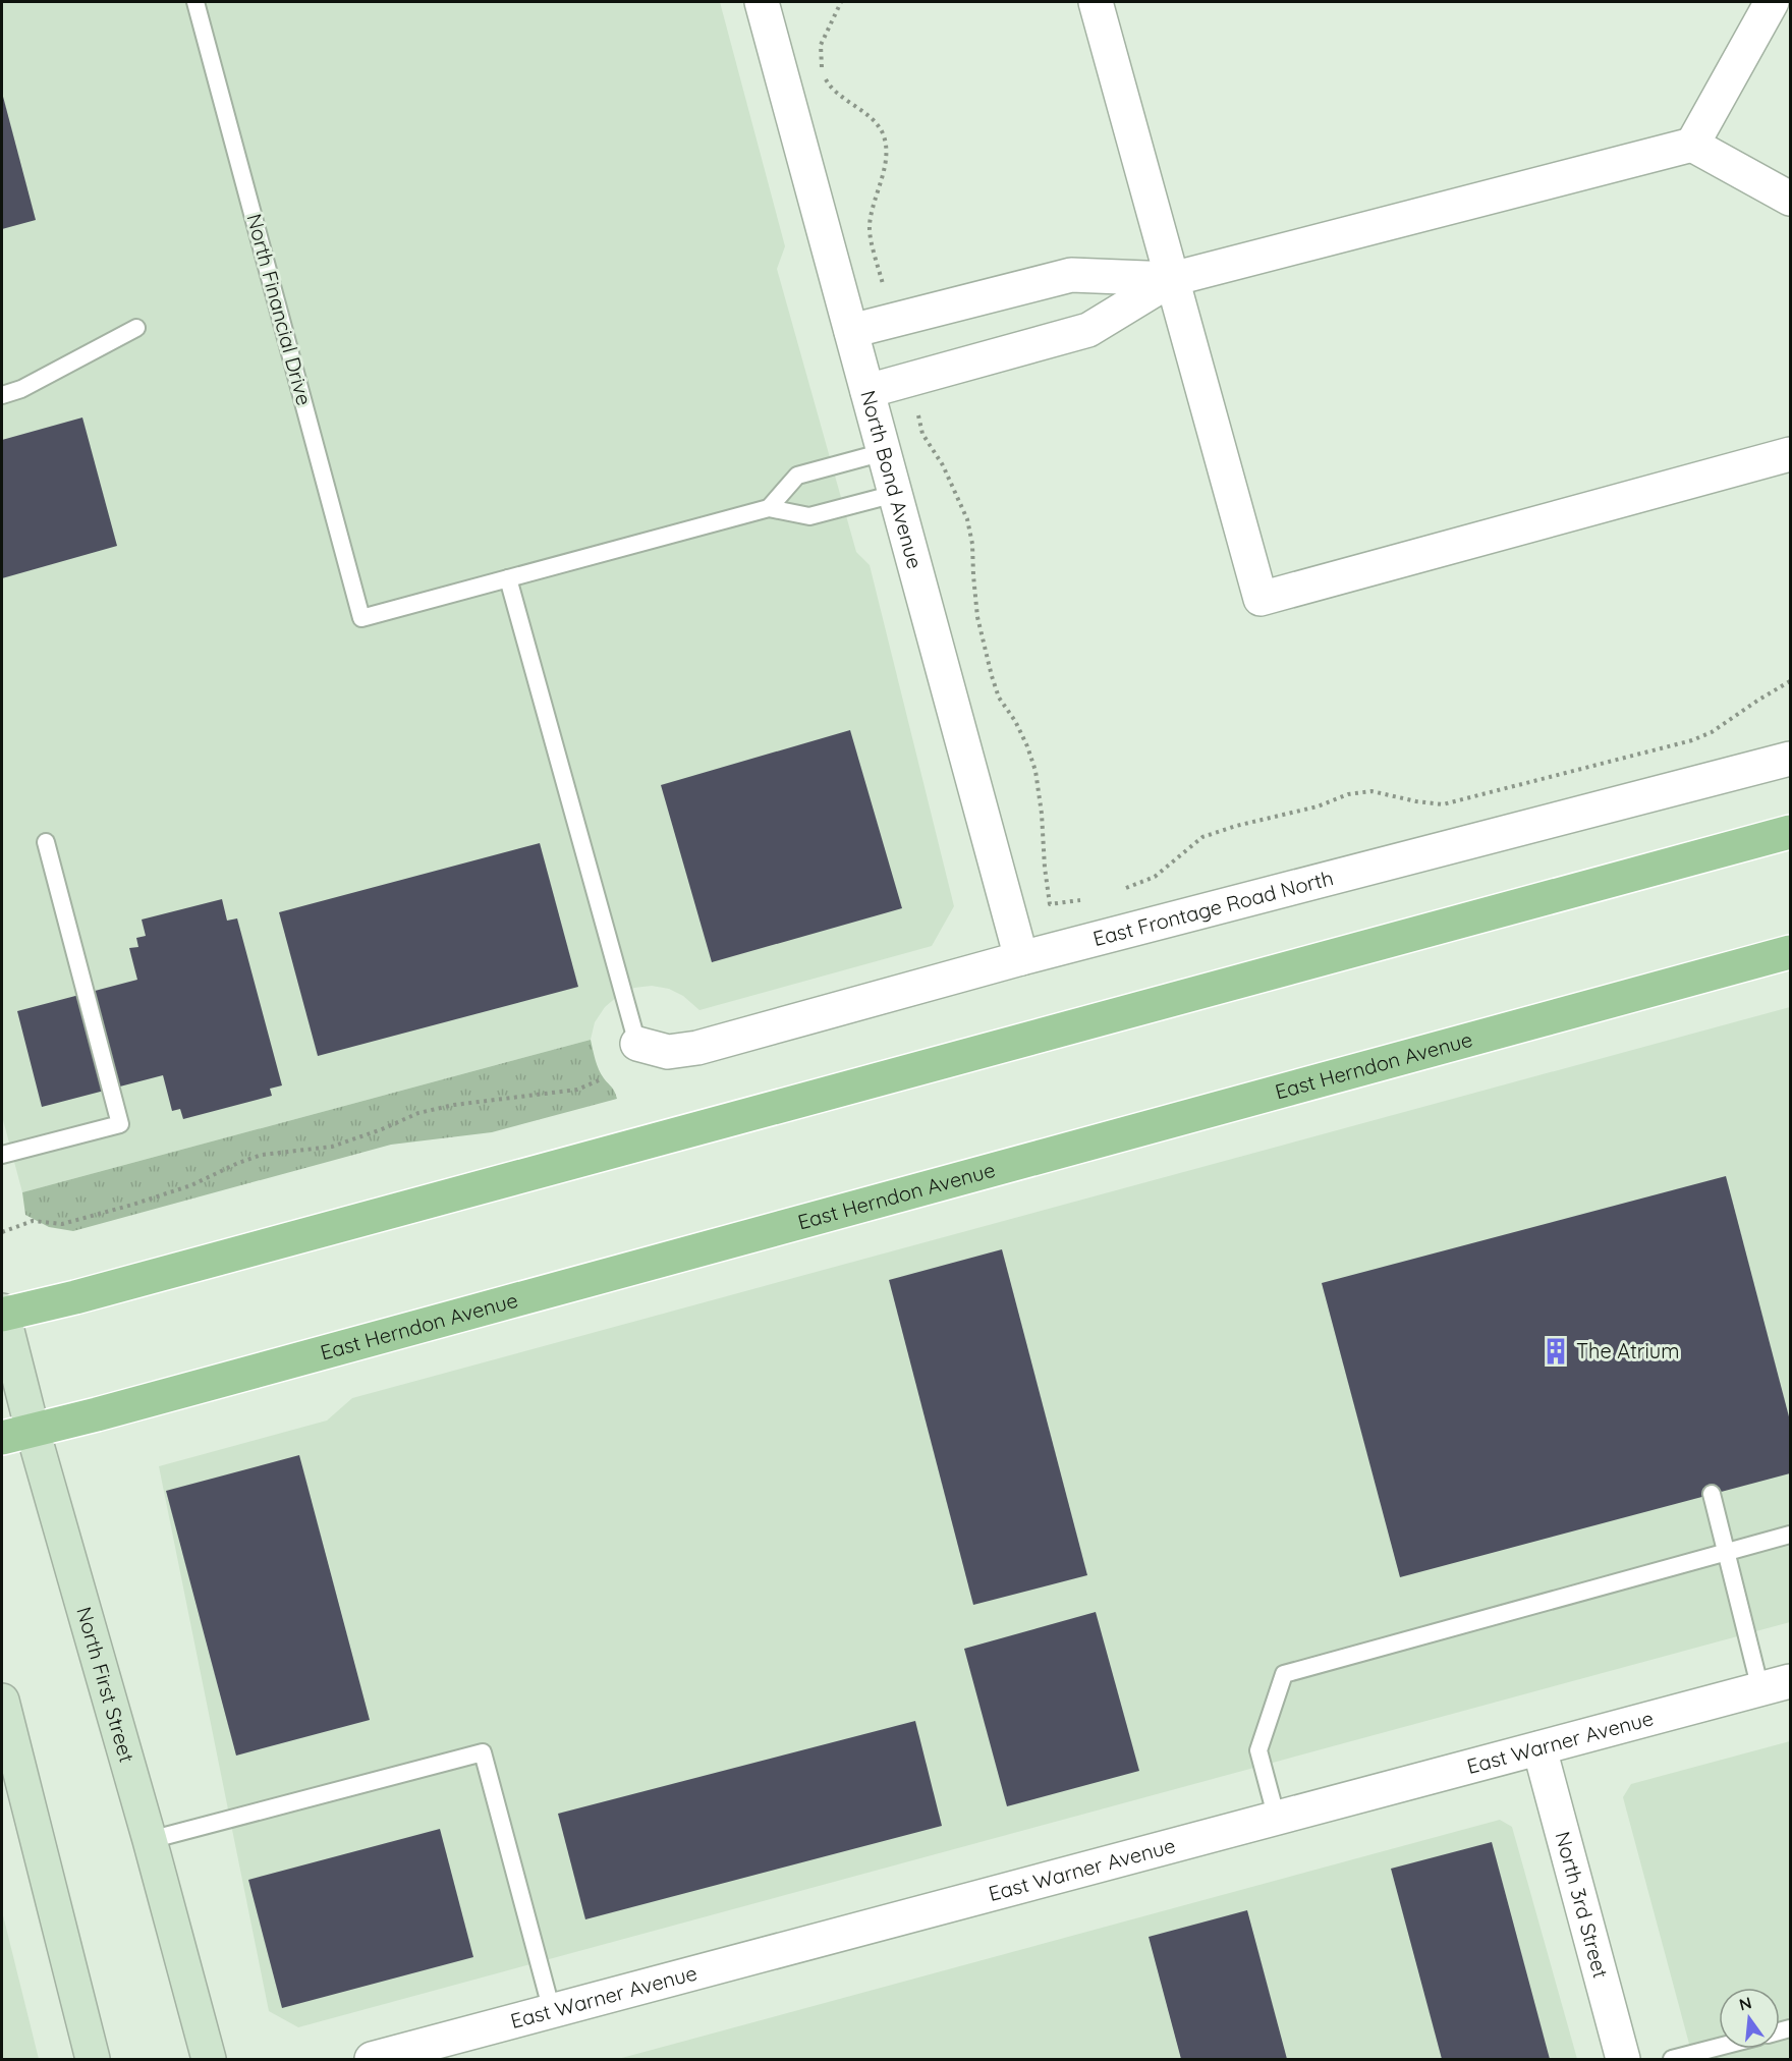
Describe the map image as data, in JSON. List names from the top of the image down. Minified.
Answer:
{"streets":{"main road":["East Herndon Avenue","North First Street"],"street":["North Bond Avenue","East Frontage Road North","East Warner Avenue","North 3rd Street"],"lane":["North Financial Drive"]},"crossings":[["North Bond Avenue","East Frontage Road North"],["East Herndon Avenue","North First Street"],["East Warner Avenue","North 3rd Street"]],"places":{"building":["The Atrium"]},"north":"top"}
